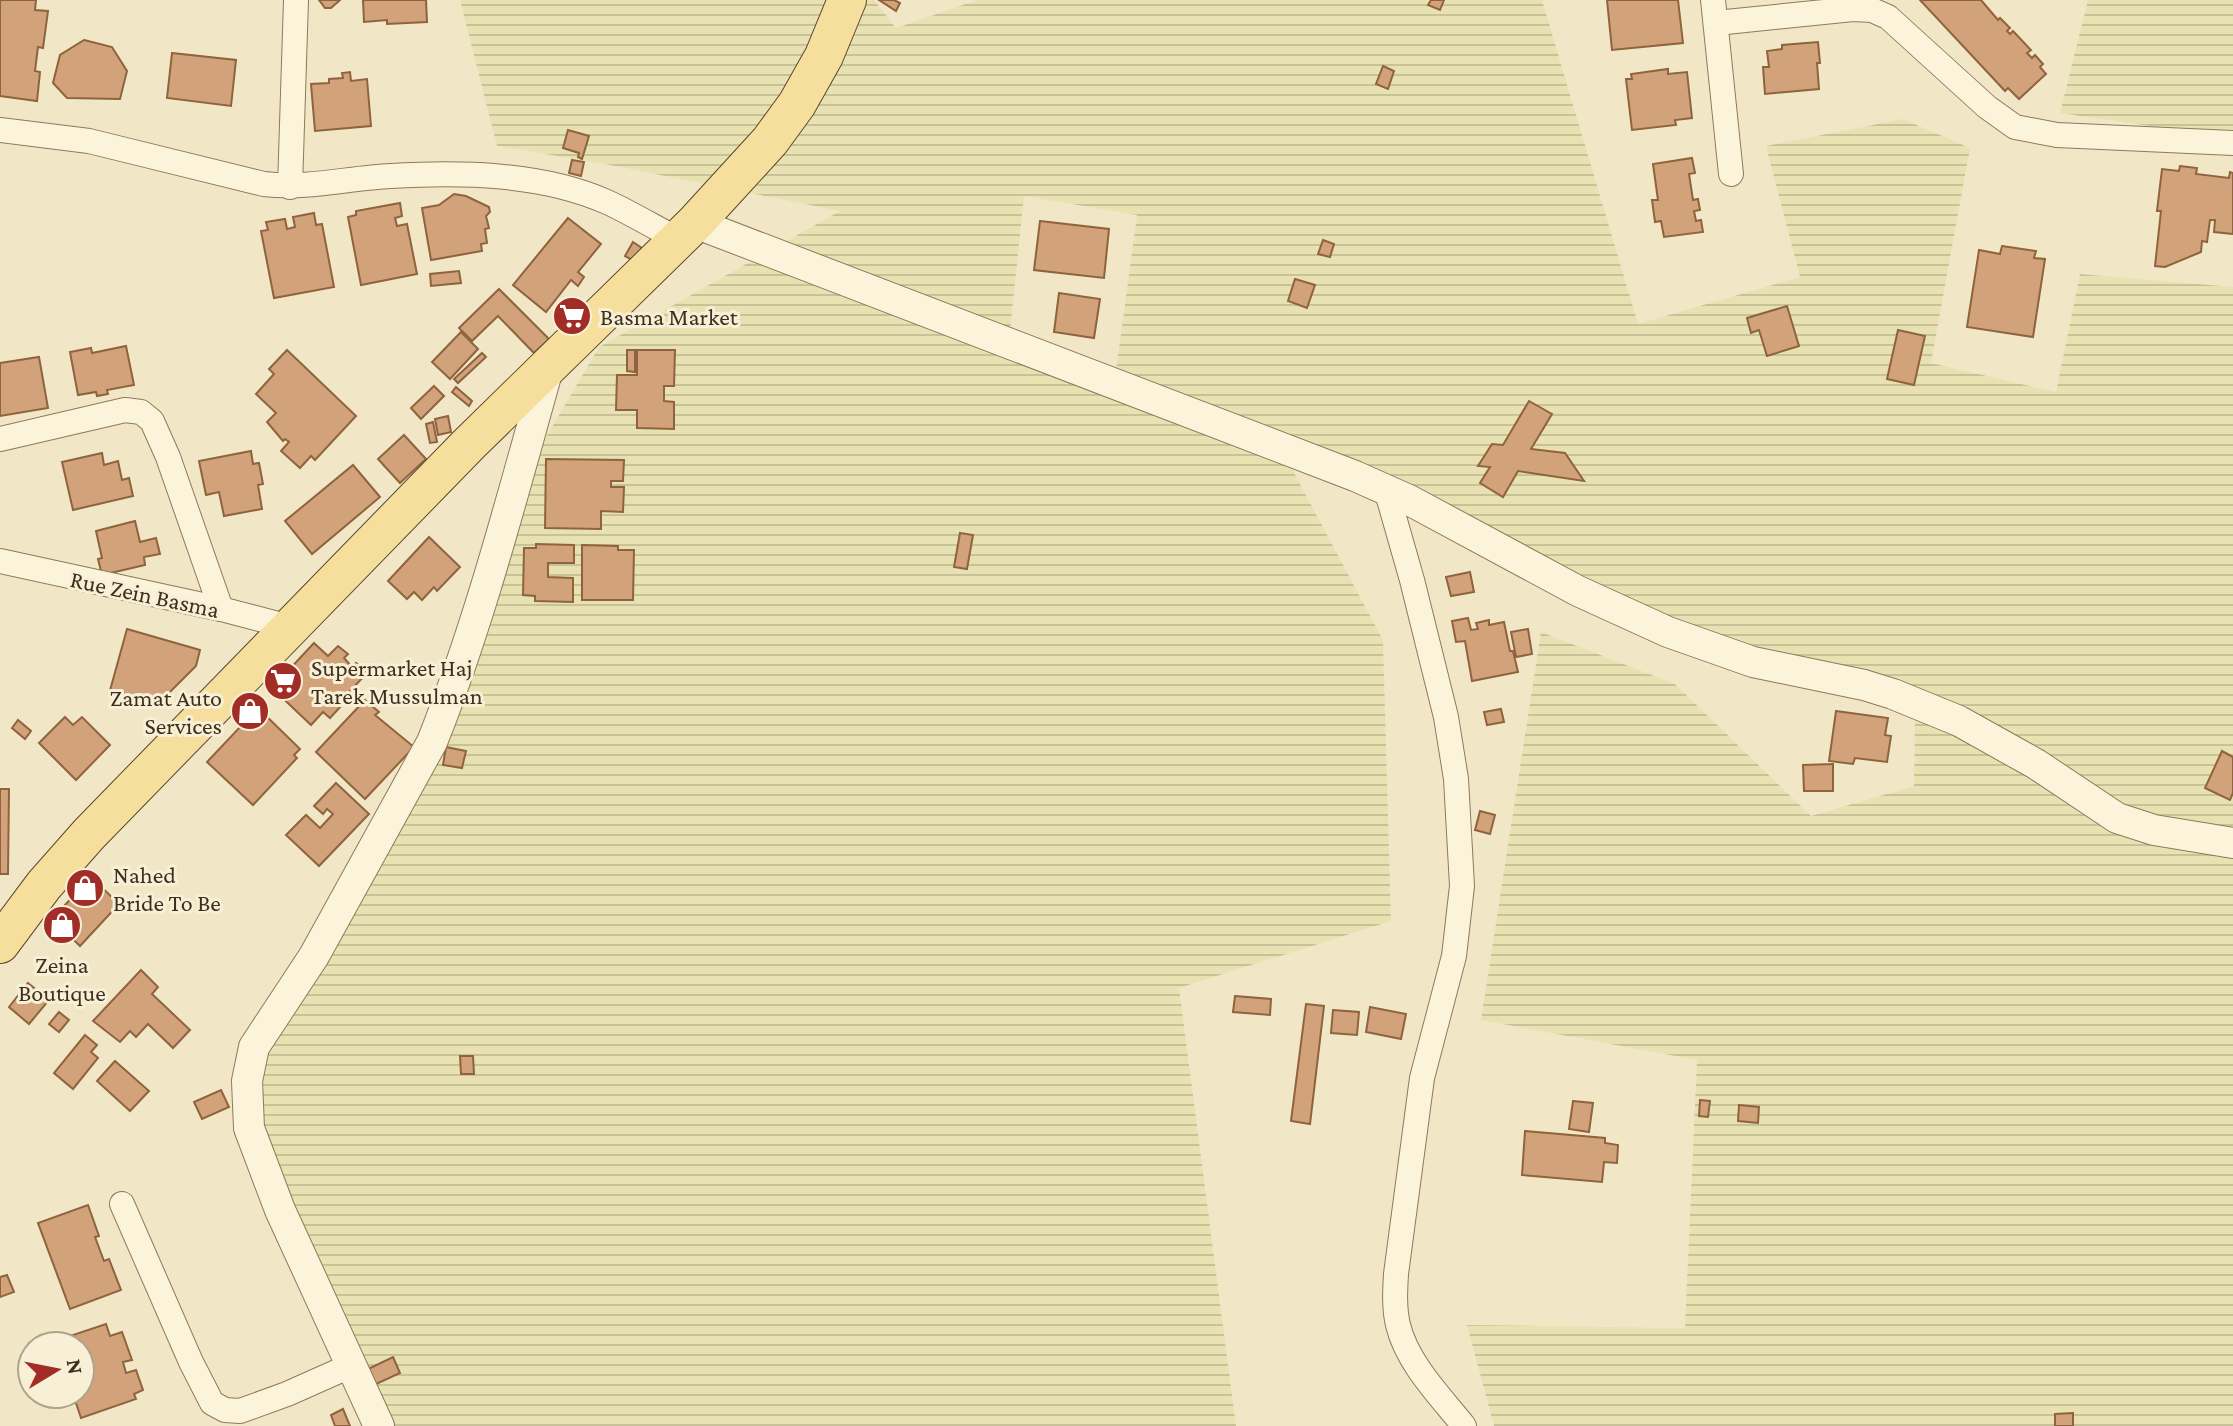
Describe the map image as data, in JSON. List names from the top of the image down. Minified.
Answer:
{"streets":{"street":["Rue Zein Basma"]},"places":{"supermarket":["Basma Market","Supermarket Haj Tarek Mussulman"],"shop":["Zamat Auto Services","Nahed Bride To Be","Zeina Boutique"]},"north":"right"}
